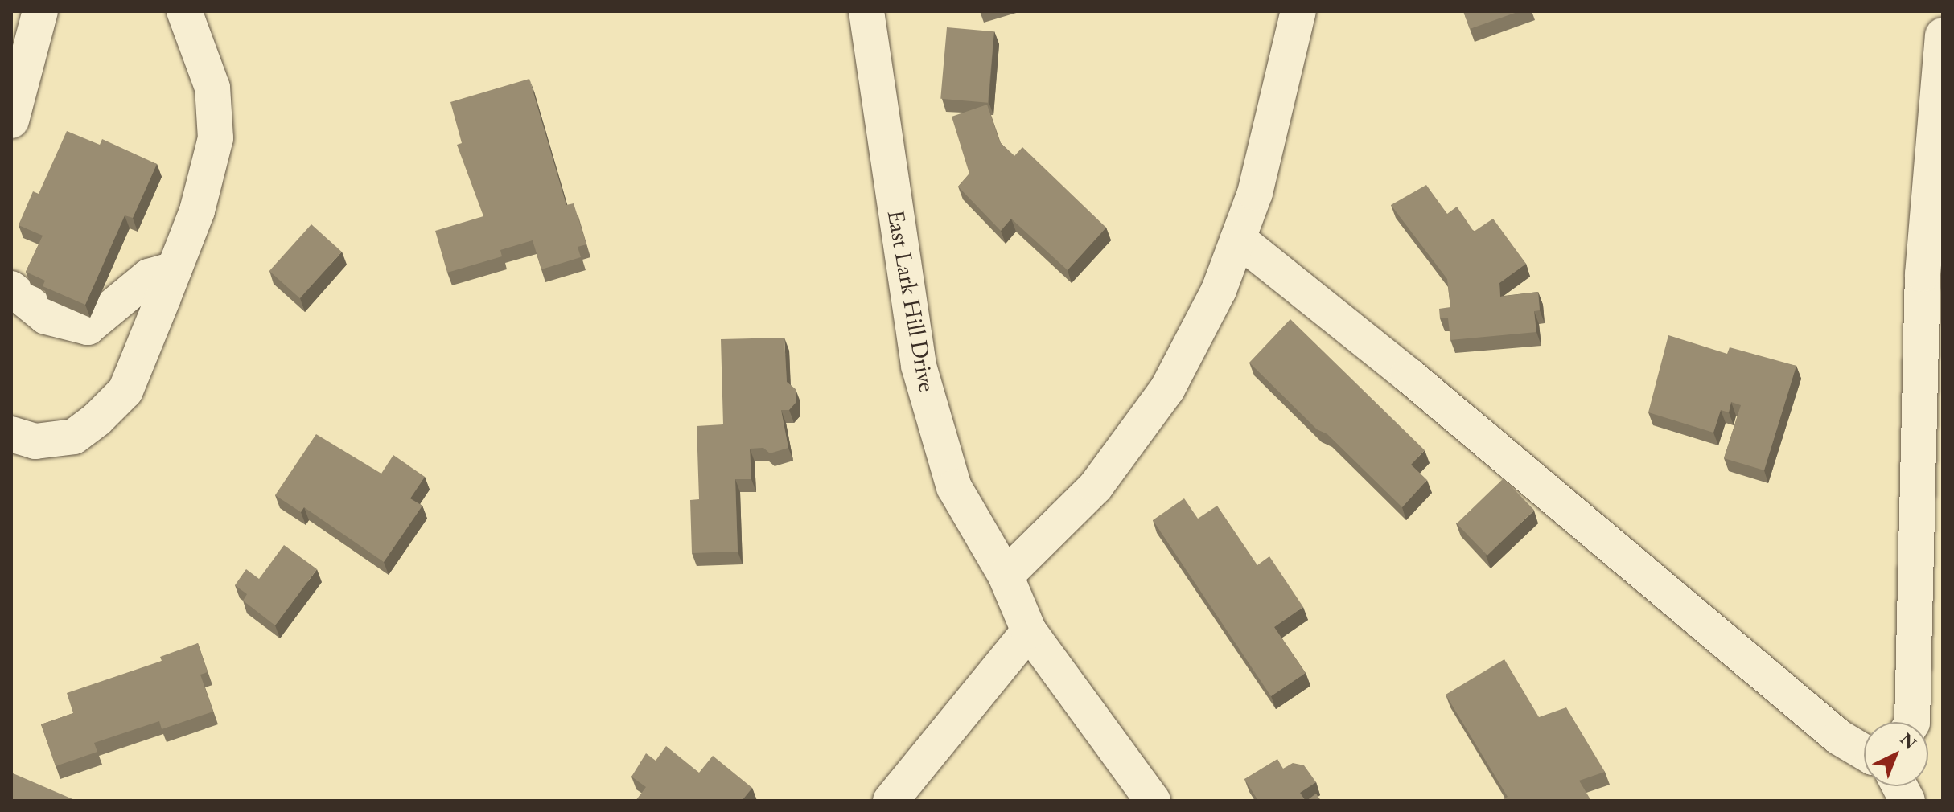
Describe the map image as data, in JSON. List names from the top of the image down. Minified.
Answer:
{"streets":{"street":["East Lark Hill Drive"]},"north":"top right"}
